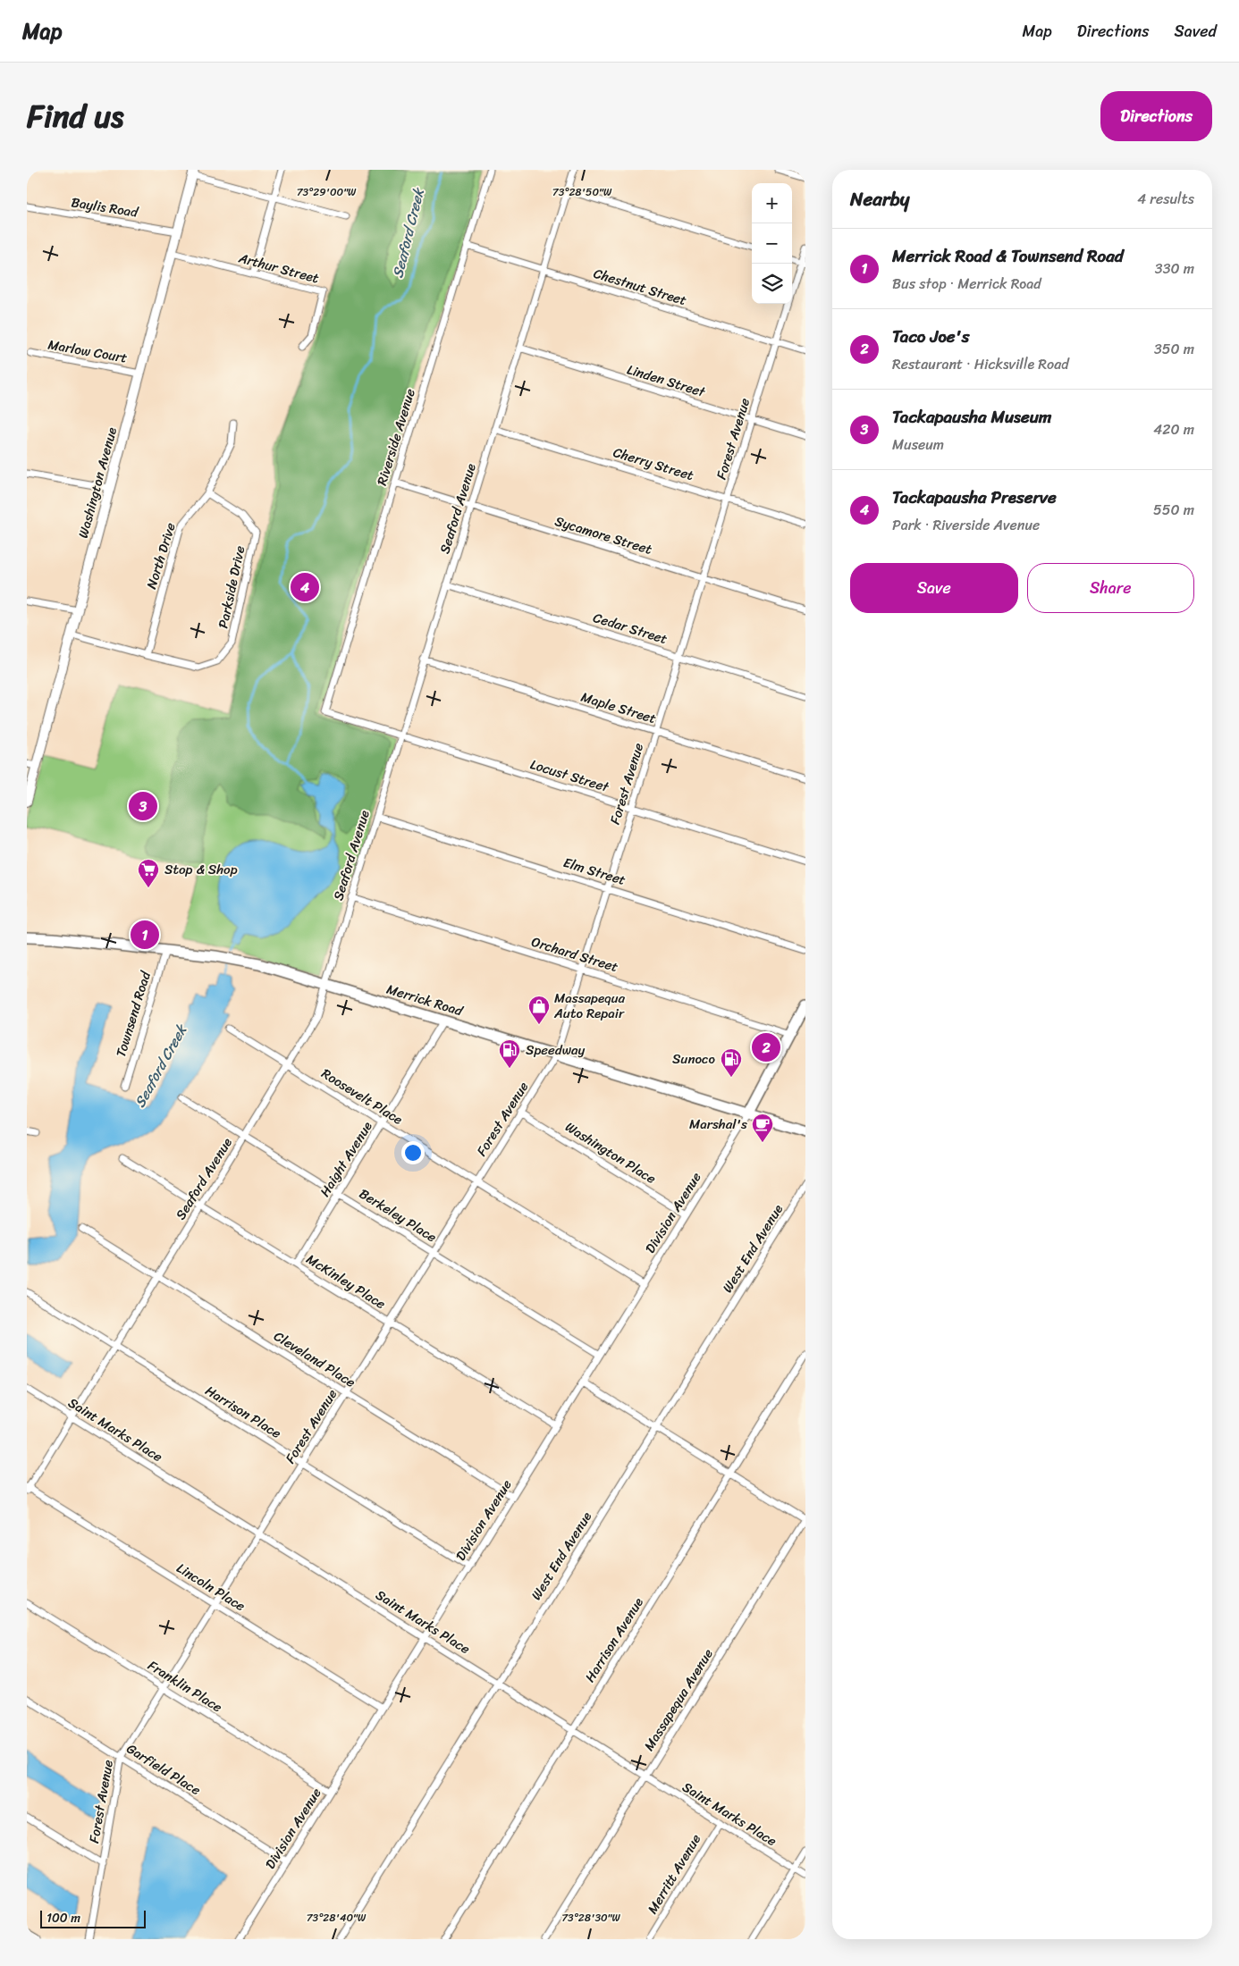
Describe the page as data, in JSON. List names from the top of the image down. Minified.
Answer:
{"streets":{"main road":["Merrick Road"],"street":["Baylis Road","Arthur Street","Chestnut Street","Marlow Court","Linden Street","Riverside Avenue","Forest Avenue","Cherry Street","Washington Avenue","Seaford Avenue","Sycamore Street","North Drive","Parkside Drive","Cedar Street","Maple Street","Locust Street","Elm Street","Orchard Street","Townsend Road","Roosevelt Place","Washington Place","Haight Avenue","Division Avenue","Berkeley Place","West End Avenue","McKinley Place","Cleveland Place","Harrison Place","Saint Marks Place","Lincoln Place","Harrison Avenue","Franklin Place","Massapequa Avenue","Garfield Place","Merritt Avenue"]},"crossings":[["Baylis Road","Washington Avenue"],["Arthur Street","Washington Avenue"],["Chestnut Street","Riverside Avenue"],["Chestnut Street","Forest Avenue"],["Chestnut Street","Seaford Avenue"],["Marlow Court","Washington Avenue"],["Linden Street","Forest Avenue"],["Linden Street","Seaford Avenue"],["Riverside Avenue","Sycamore Street"],["Riverside Avenue","Locust Street"],["Forest Avenue","Cherry Street"],["Forest Avenue","Sycamore Street"],["Forest Avenue","Cedar Street"],["Forest Avenue","Maple Street"],["Forest Avenue","Locust Street"],["Forest Avenue","Elm Street"],["Forest Avenue","Orchard Street"],["Forest Avenue","Merrick Road"],["Forest Avenue","Roosevelt Place"],["Forest Avenue","Washington Place"],["Forest Avenue","Berkeley Place"],["Forest Avenue","McKinley Place"],["Forest Avenue","Cleveland Place"],["Forest Avenue","Harrison Place"],["Forest Avenue","Saint Marks Place"],["Forest Avenue","Lincoln Place"],["Forest Avenue","Franklin Place"],["Forest Avenue","Garfield Place"],["Cherry Street","Seaford Avenue"],["Washington Avenue","Parkside Drive"],["Seaford Avenue","Sycamore Street"],["Seaford Avenue","Cedar Street"],["Seaford Avenue","Maple Street"],["Seaford Avenue","Locust Street"],["Seaford Avenue","Elm Street"],["Seaford Avenue","Orchard Street"],["Seaford Avenue","Merrick Road"],["Seaford Avenue","Roosevelt Place"],["Seaford Avenue","Berkeley Place"],["Seaford Avenue","McKinley Place"],["Seaford Avenue","Cleveland Place"],["Seaford Avenue","Harrison Place"],["Seaford Avenue","Saint Marks Place"],["Seaford Avenue","Lincoln Place"],["North Drive","Parkside Drive"],["Merrick Road","Townsend Road"],["Merrick Road","Haight Avenue"],["Merrick Road","Division Avenue"],["Roosevelt Place","Haight Avenue"],["Roosevelt Place","Division Avenue"],["Washington Place","Division Avenue"],["Haight Avenue","Berkeley Place"],["Haight Avenue","McKinley Place"],["Division Avenue","Berkeley Place"],["Division Avenue","McKinley Place"],["Division Avenue","Cleveland Place"],["Division Avenue","Harrison Place"],["Division Avenue","Saint Marks Place"],["Division Avenue","Lincoln Place"],["Division Avenue","Franklin Place"],["Division Avenue","Garfield Place"],["West End Avenue","Saint Marks Place"],["Saint Marks Place","Harrison Avenue"],["Saint Marks Place","Massapequa Avenue"],["Saint Marks Place","Merritt Avenue"]],"water":["Seaford Creek"],"places":{"supermarket":["Stop & Shop"],"shop":["Massapequa Auto Repair"],"fuel station":["Speedway","Sunoco"],"cafe":["Marshal's"]},"scale_bar":"100 m","page":{"header":"Map","nav":["Map","Directions","Saved"],"title":"Find us","buttons":["Directions",["Save","Share"]],"heading":["Nearby","4 results"],"map_buttons":["+","−"],"list":[{"mark":"1","name":"Merrick Road & Townsend Road","note":"Bus stop · Merrick Road","value":"330 m"},{"mark":"2","name":"Taco Joe's","note":"Restaurant · Hicksville Road","value":"350 m"},{"mark":"3","name":"Tackapausha Museum","note":"Museum","value":"420 m"},{"mark":"4","name":"Tackapausha Preserve","note":"Park · Riverside Avenue","value":"550 m"}],"pins":["4","3","1","2"],"scale":"100 m"},"coordinates":["73°29'00\"W","73°28'50\"W","73°28'40\"W","73°28'30\"W"]}
